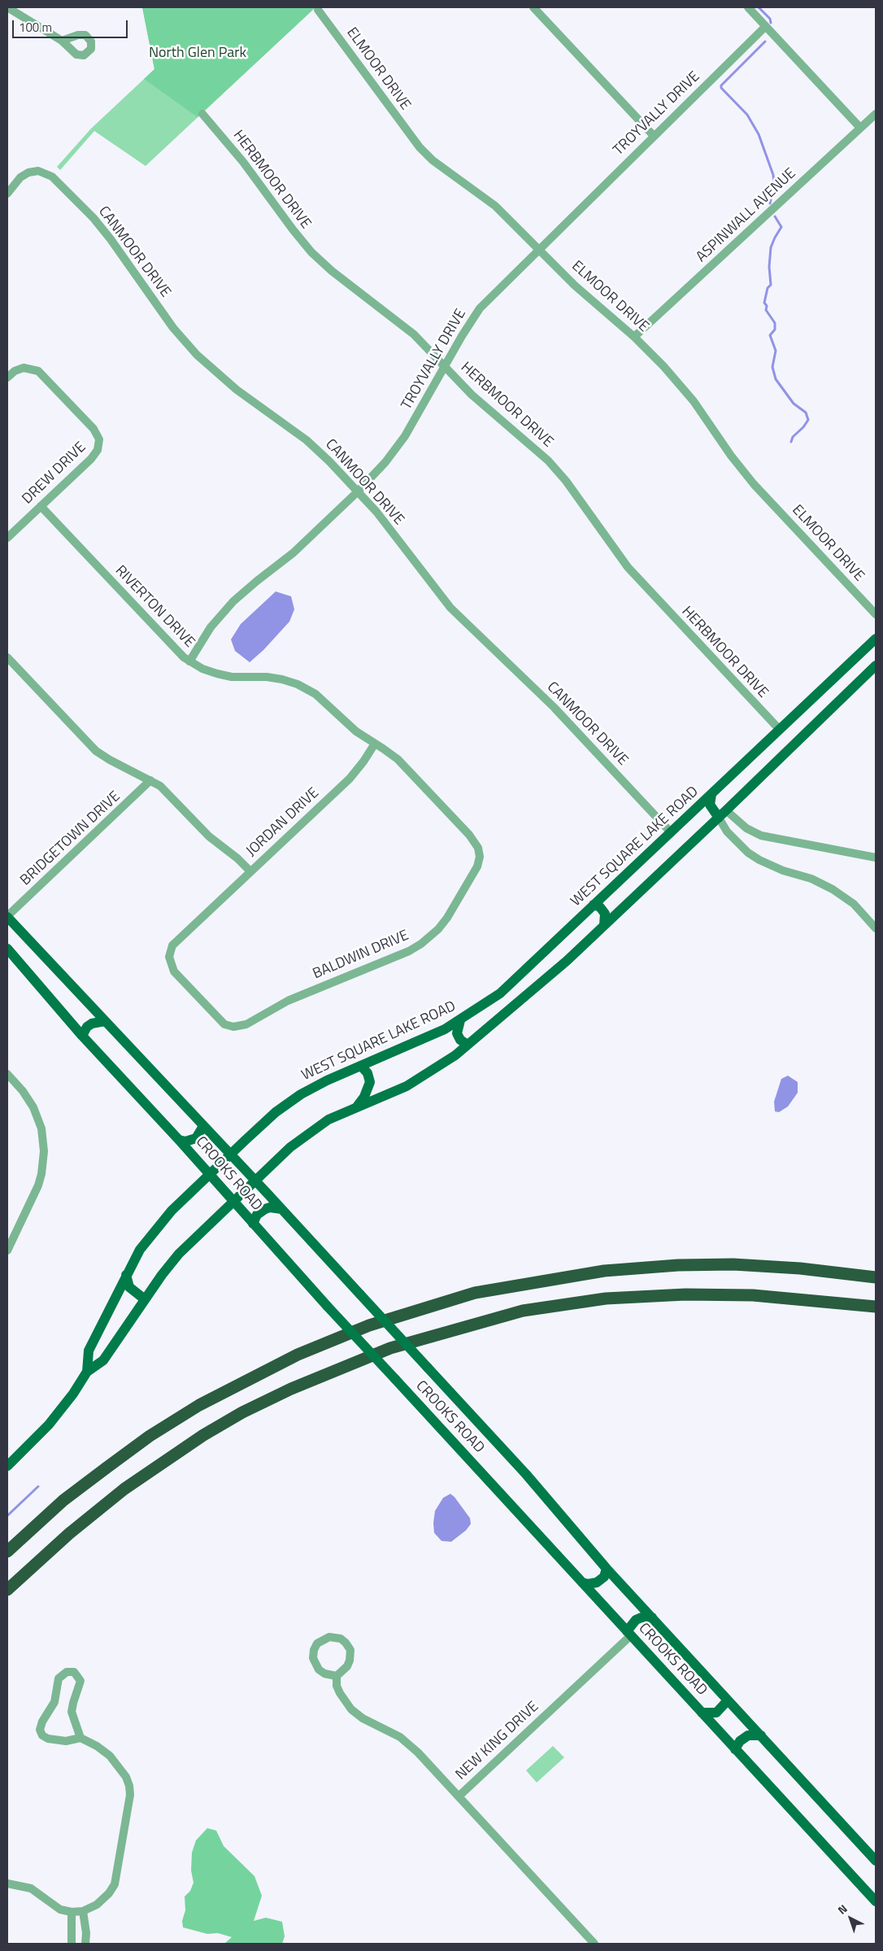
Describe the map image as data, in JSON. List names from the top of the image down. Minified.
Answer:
{"streets":{"main road":["WEST SQUARE LAKE ROAD","CROOKS ROAD"],"street":["ELMOOR DRIVE","TROYVALLY DRIVE","HERBMOOR DRIVE","ASPINWALL AVENUE","CANMOOR DRIVE","DREW DRIVE","RIVERTON DRIVE","JORDAN DRIVE","BRIDGETOWN DRIVE","BALDWIN DRIVE","NEW KING DRIVE"]},"crossings":[["ELMOOR DRIVE","TROYVALLY DRIVE"],["ELMOOR DRIVE","ASPINWALL AVENUE"],["TROYVALLY DRIVE","HERBMOOR DRIVE"],["TROYVALLY DRIVE","CANMOOR DRIVE"],["TROYVALLY DRIVE","RIVERTON DRIVE"],["HERBMOOR DRIVE","WEST SQUARE LAKE ROAD"],["CANMOOR DRIVE","WEST SQUARE LAKE ROAD"],["DREW DRIVE","RIVERTON DRIVE"],["RIVERTON DRIVE","JORDAN DRIVE"],["RIVERTON DRIVE","BALDWIN DRIVE"],["JORDAN DRIVE","BALDWIN DRIVE"],["BRIDGETOWN DRIVE","CROOKS ROAD"],["WEST SQUARE LAKE ROAD","CROOKS ROAD"],["CROOKS ROAD","NEW KING DRIVE"]],"parks":["North Glen Park"],"scale_bar":"100 m","north":"top left"}
